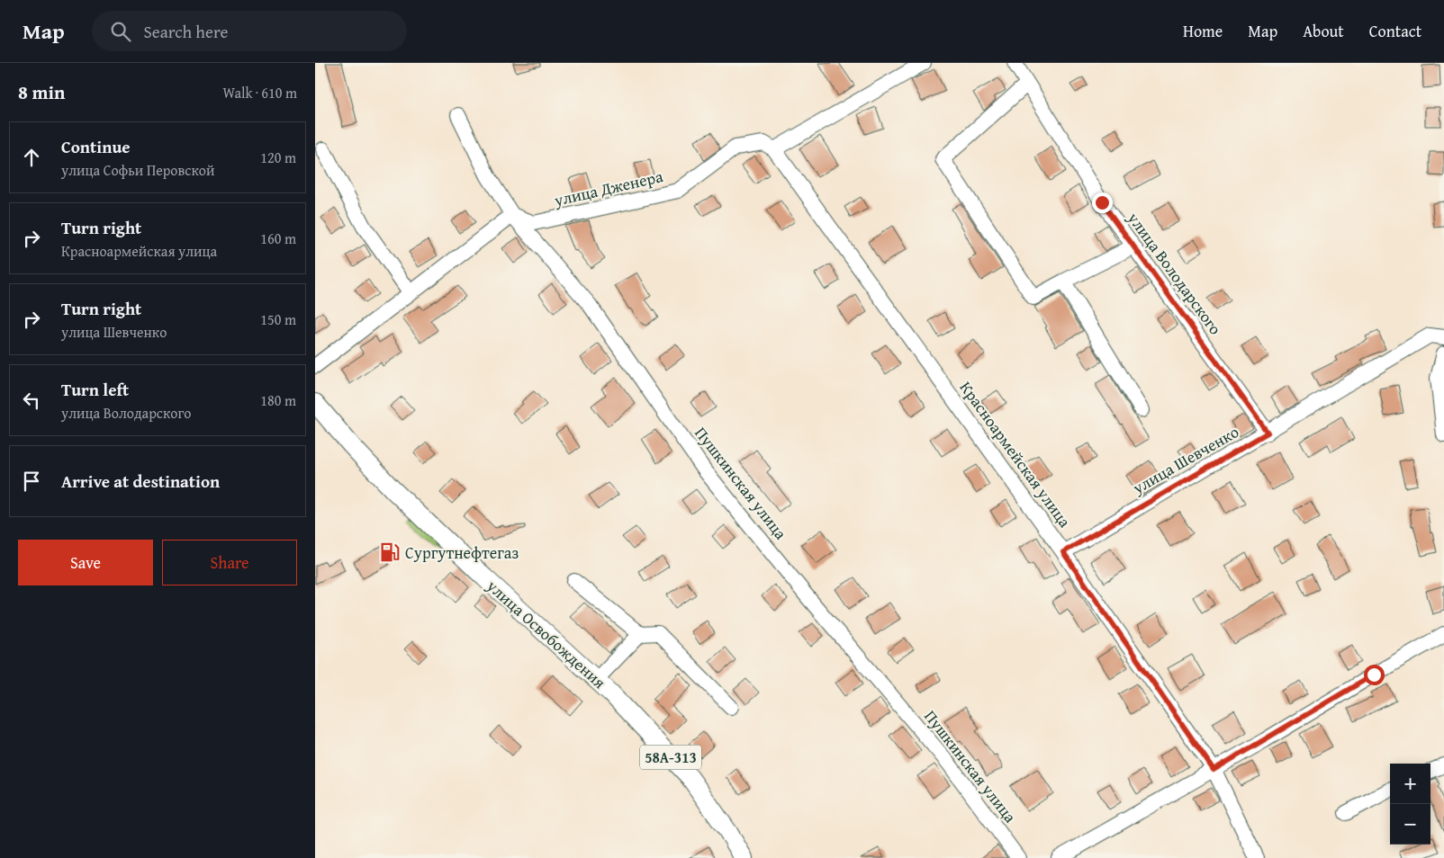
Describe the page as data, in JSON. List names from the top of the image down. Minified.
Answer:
{"streets":{"main road":["улица Освобождения","58А-313"],"street":["улица Дженера","улица Володарского","Красноармейская улица","улица Шевченко","Пушкинская улица"]},"crossings":[["улица Дженера","Красноармейская улица"],["улица Дженера","Пушкинская улица"],["улица Володарского","улица Шевченко"],["Красноармейская улица","улица Шевченко"]],"places":{"fuel station":["Сургутнефтегаз"]},"page":{"header":"Map","search":"Search here","nav":["Home","Map","About","Contact"],"heading":["8 min","Walk · 610 m"],"list":[["Continue","улица Софьи Перовской","120 m"],["Turn right","Красноармейская улица","160 m"],["Turn right","улица Шевченко","150 m"],["Turn left","улица Володарского","180 m"],"Arrive at destination"],"buttons":["Save","Share"],"map_buttons":["+","−"]}}
